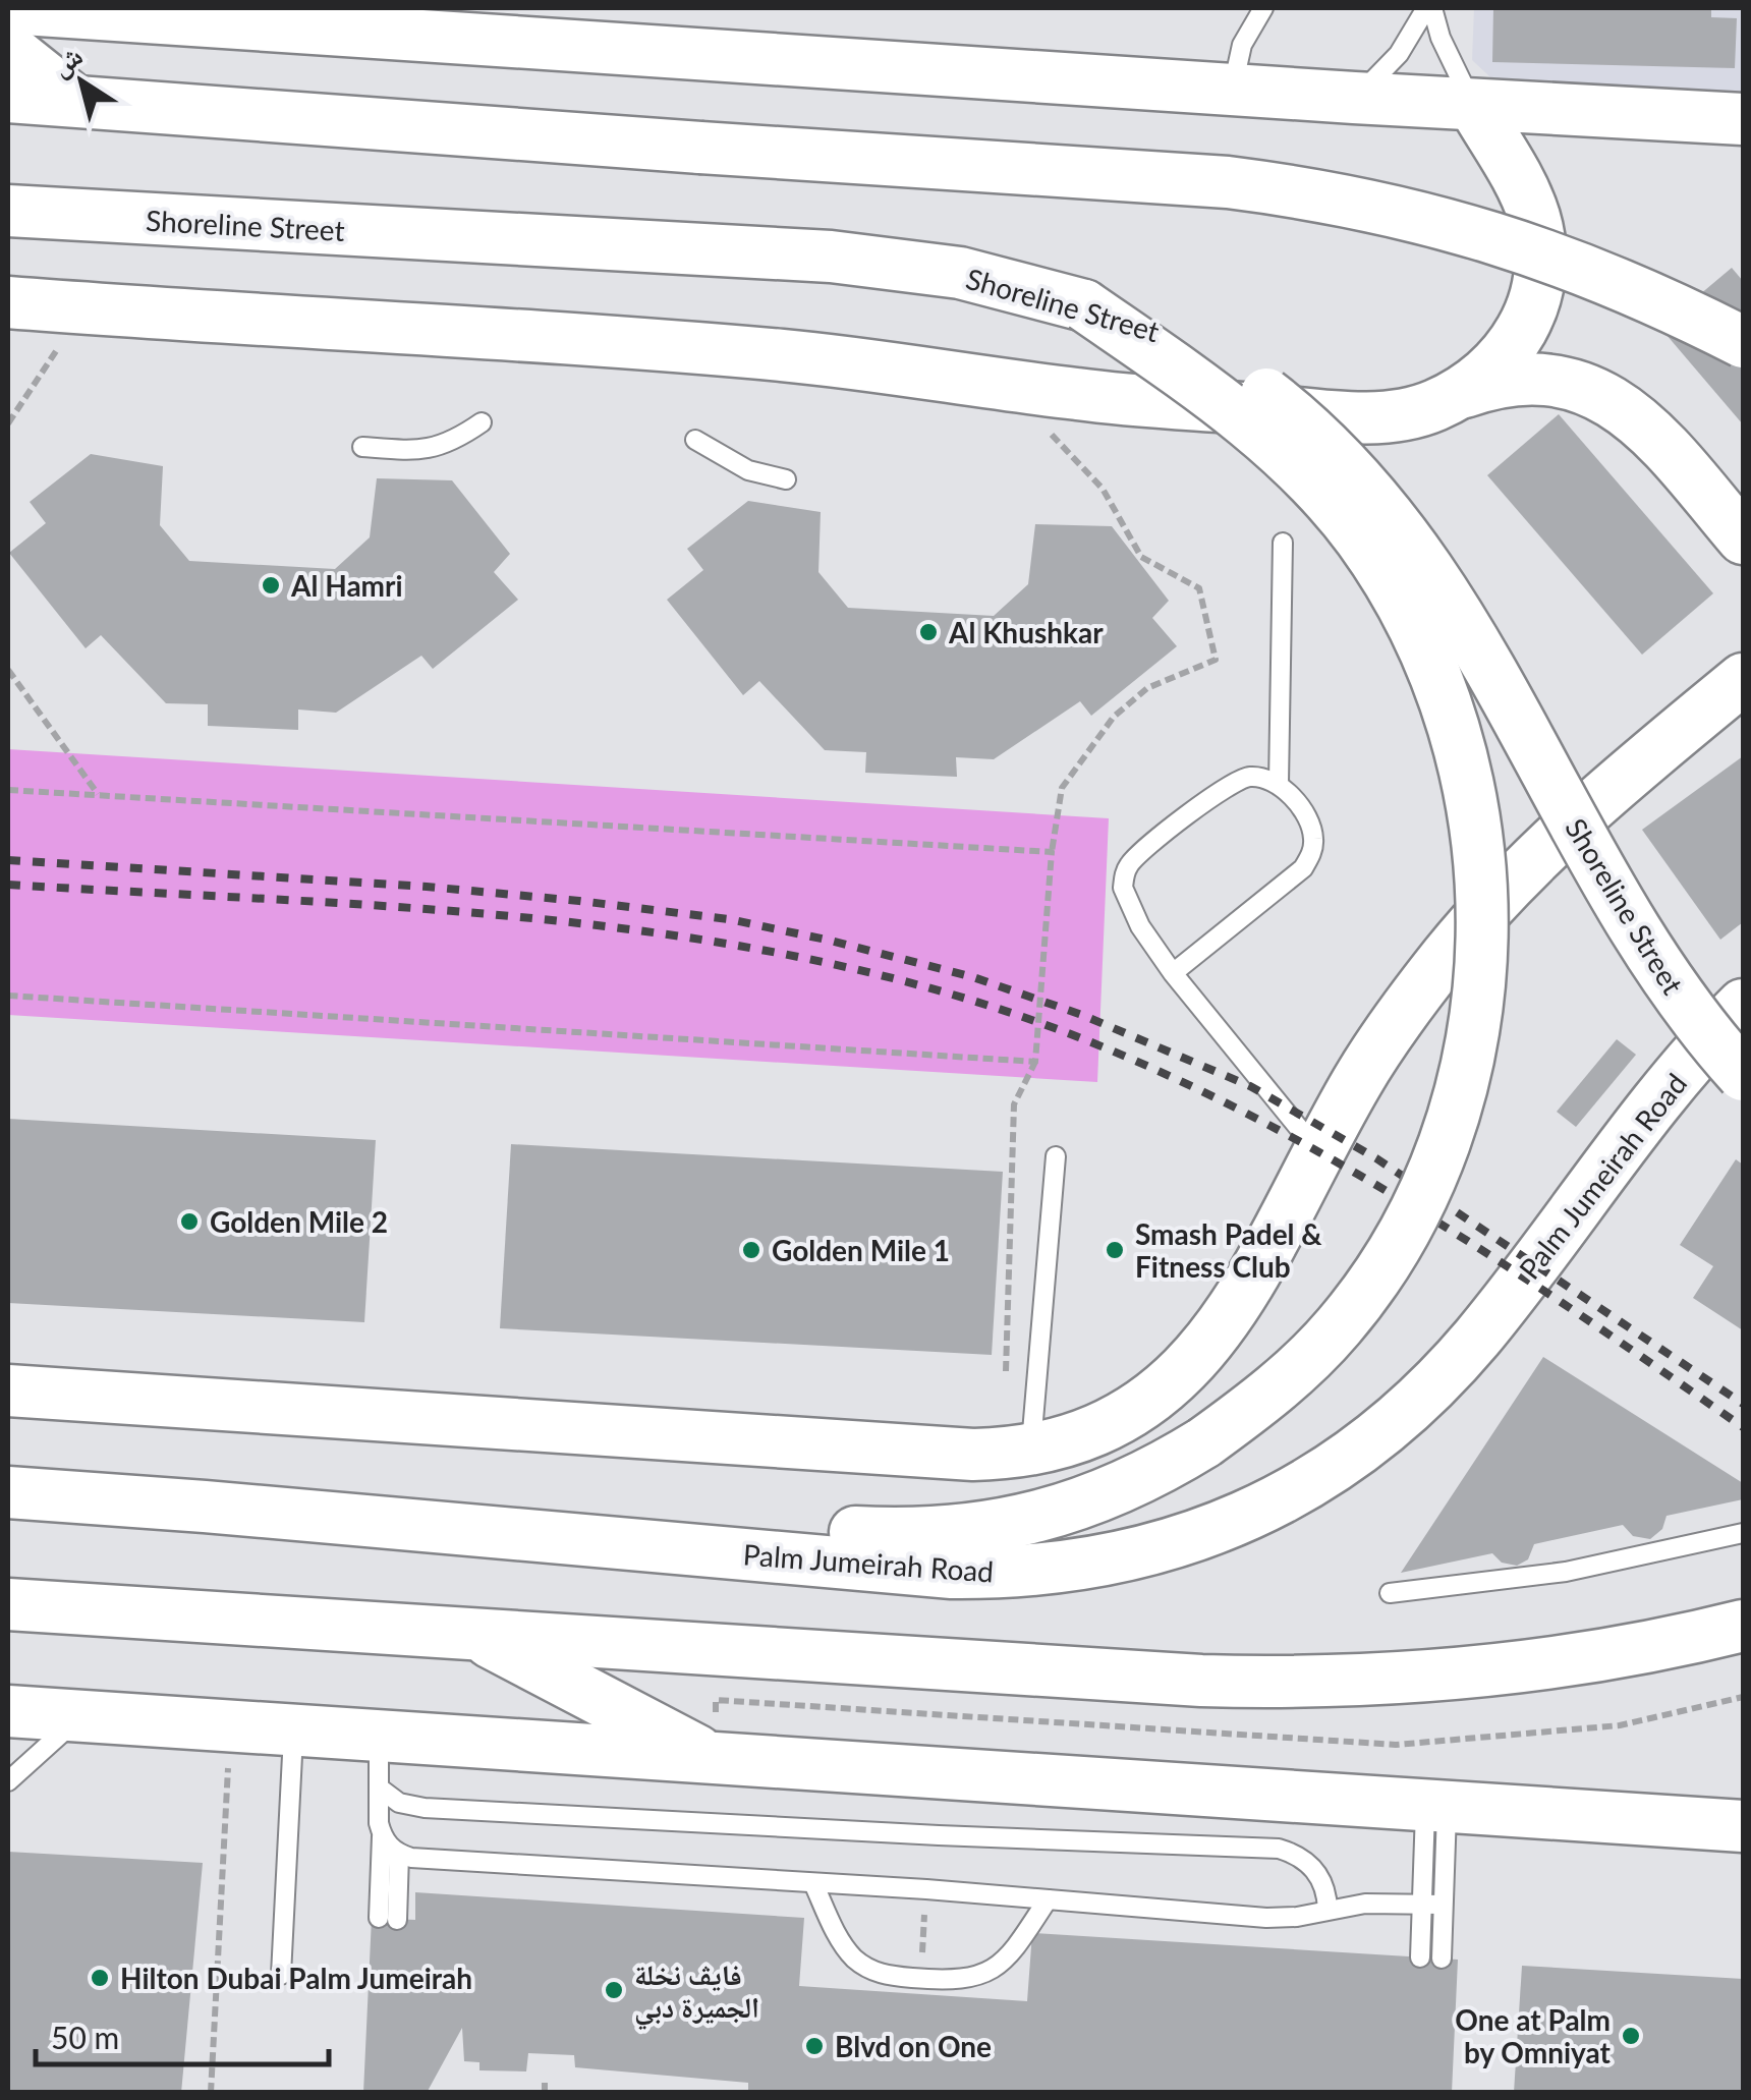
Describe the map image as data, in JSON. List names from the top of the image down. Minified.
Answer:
{"streets":{"main road":["Shoreline Street","Palm Jumeirah Road"]},"places":["Al Hamri","Al Khushkar","Golden Mile 2","Golden Mile 1","Smash Padel & Fitness Club","Hilton Dubai Palm Jumeirah","فايڤ نخلة الجميرة دبي","One at Palm by Omniyat","Blvd on One"],"scale_bar":"50 m","north":"top left"}
